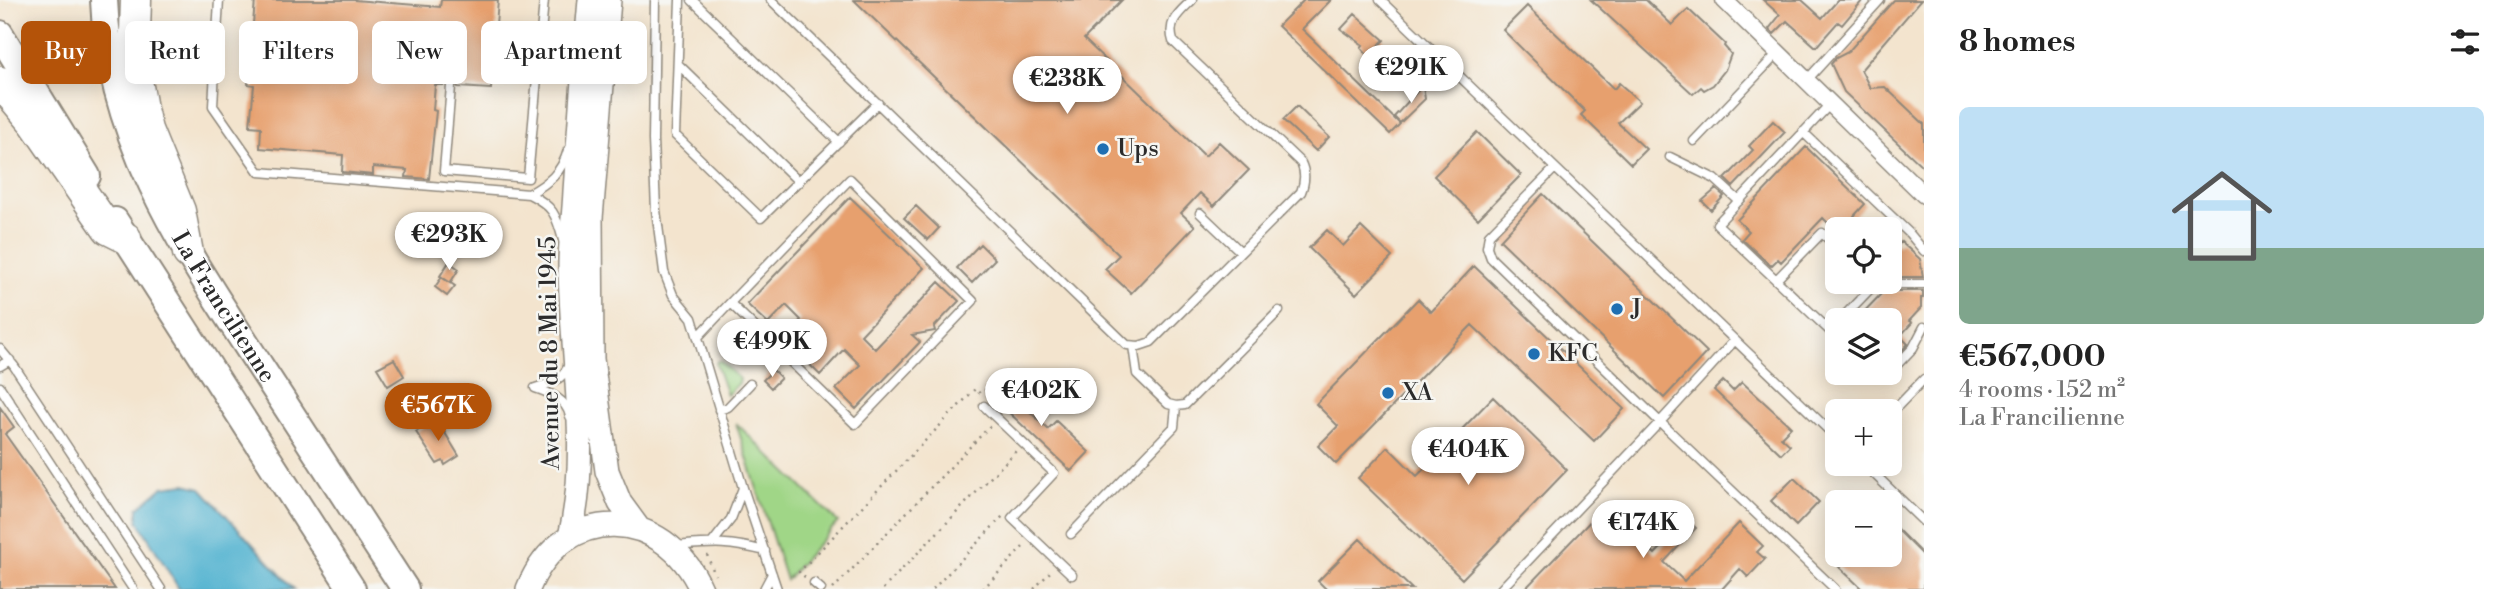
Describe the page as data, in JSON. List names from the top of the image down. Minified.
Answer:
{"streets":{"highway":["La Francilienne"],"main road":["Avenue du 8 Mai 1945"]},"places":["Ups","J","KFC","XA"],"page":{"heading":"8 homes","chip":["Buy","Rent","Filters","New","Apartment"],"price":["€291K","€238K","€293K","€499K","€402K","€567K","€404K","€174K"],"list":[{"name":"€567,000","note":"4 rooms · 152 m² · La Francilienne"}],"map_buttons":["+","−"]}}
